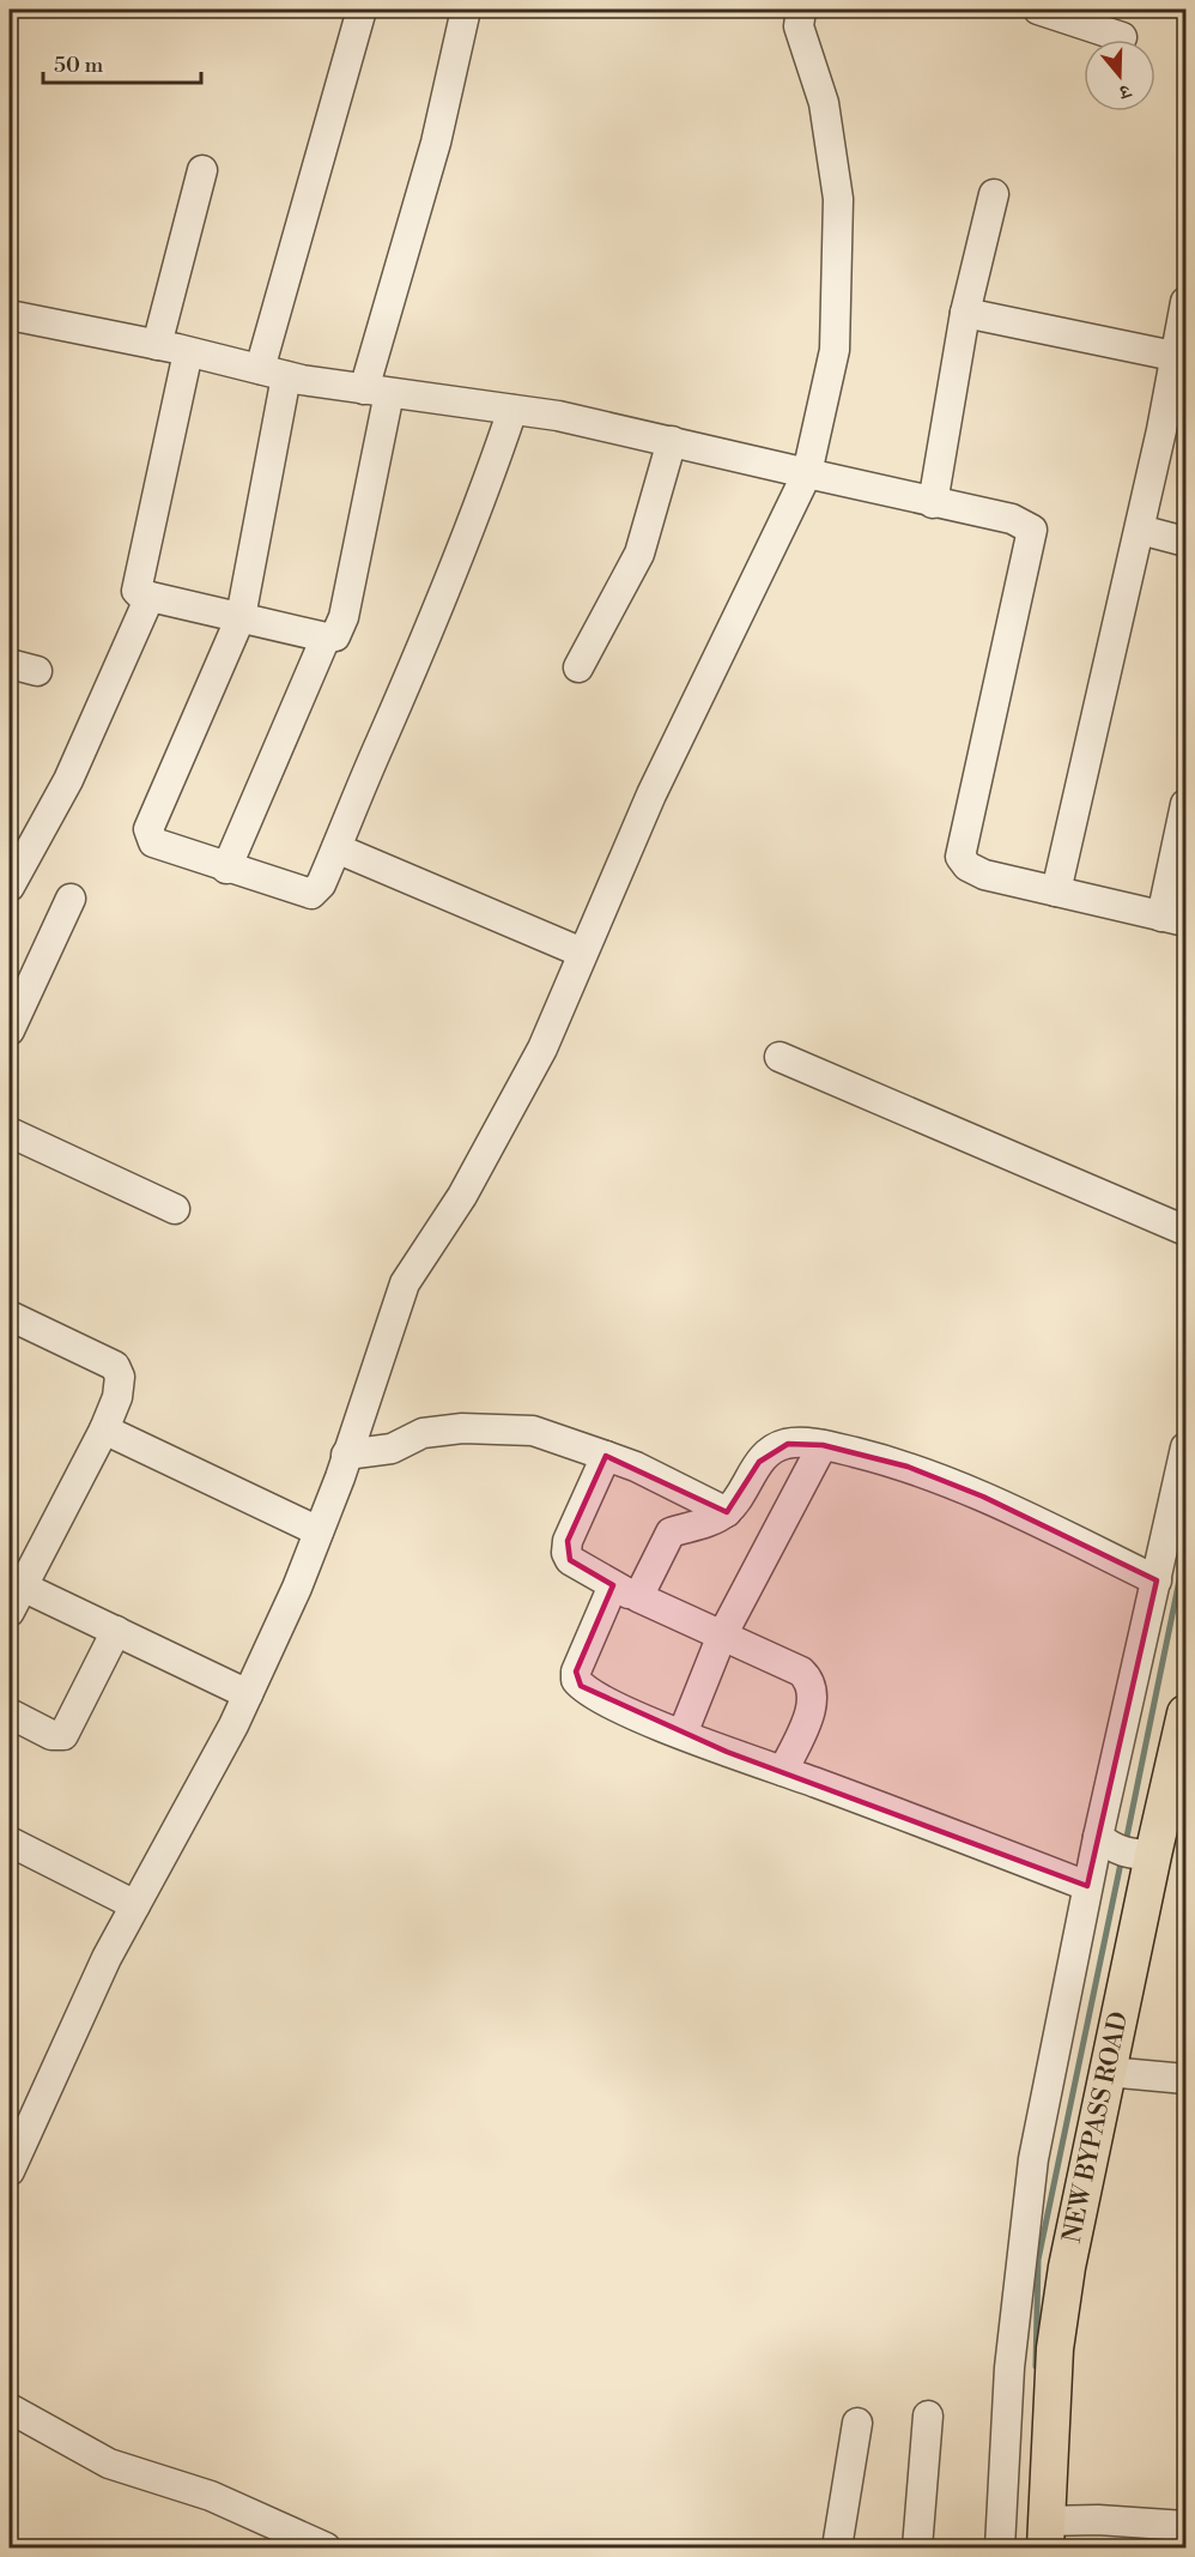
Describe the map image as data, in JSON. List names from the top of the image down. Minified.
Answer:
{"streets":{"main road":["NEW BYPASS ROAD"]},"scale_bar":"50 m","north":"bottom"}
